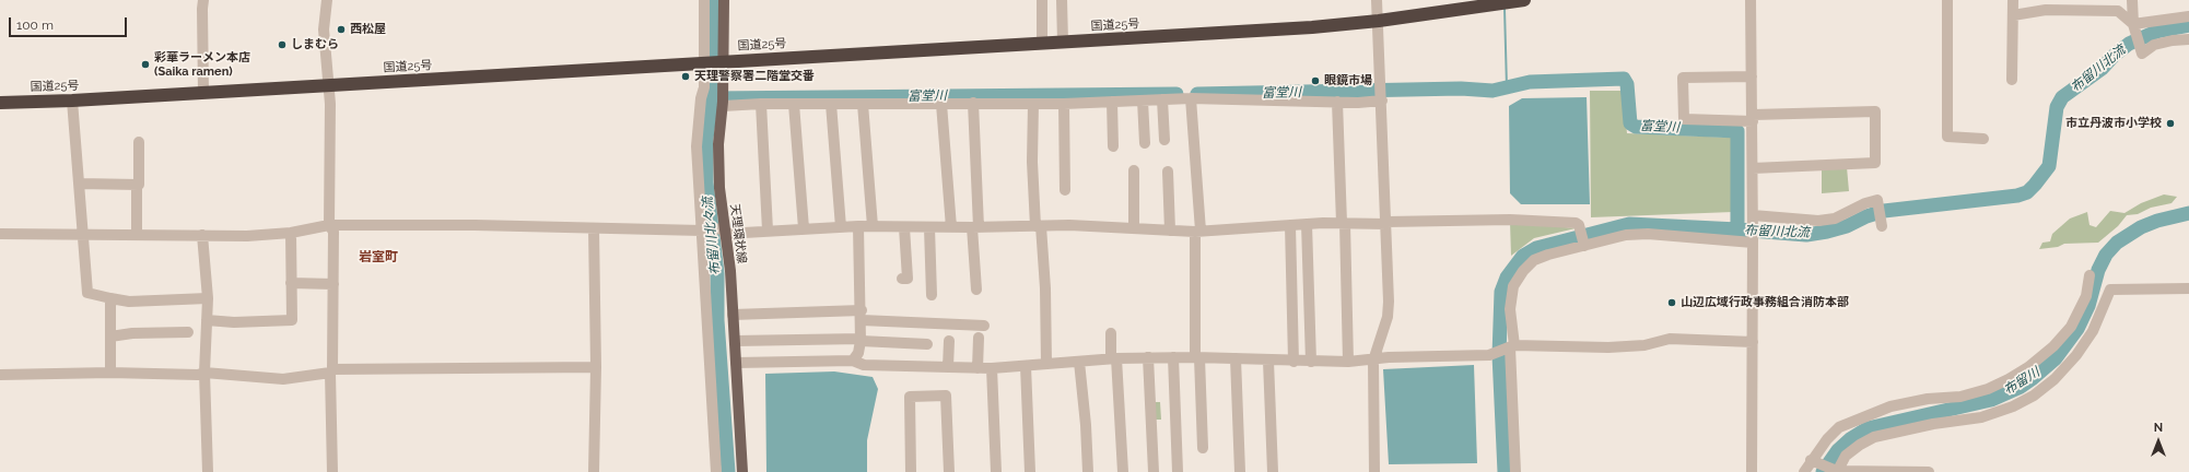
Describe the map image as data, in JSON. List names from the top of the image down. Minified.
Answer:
{"streets":{"highway":["国道25号"],"main road":["天理環状線"]},"crossings":[["国道25号","天理環状線"]],"districts":["岩室町"],"water":["布留川北流","富堂川","布留川北々流","布留川"],"places":["西松屋","しまむら","彩華ラーメン本店 (Saika ramen)","天理警察署二階堂交番","眼鏡市場","市立丹波市小学校","山辺広域行政事務組合消防本部"],"scale_bar":"100 m","north":"top"}
